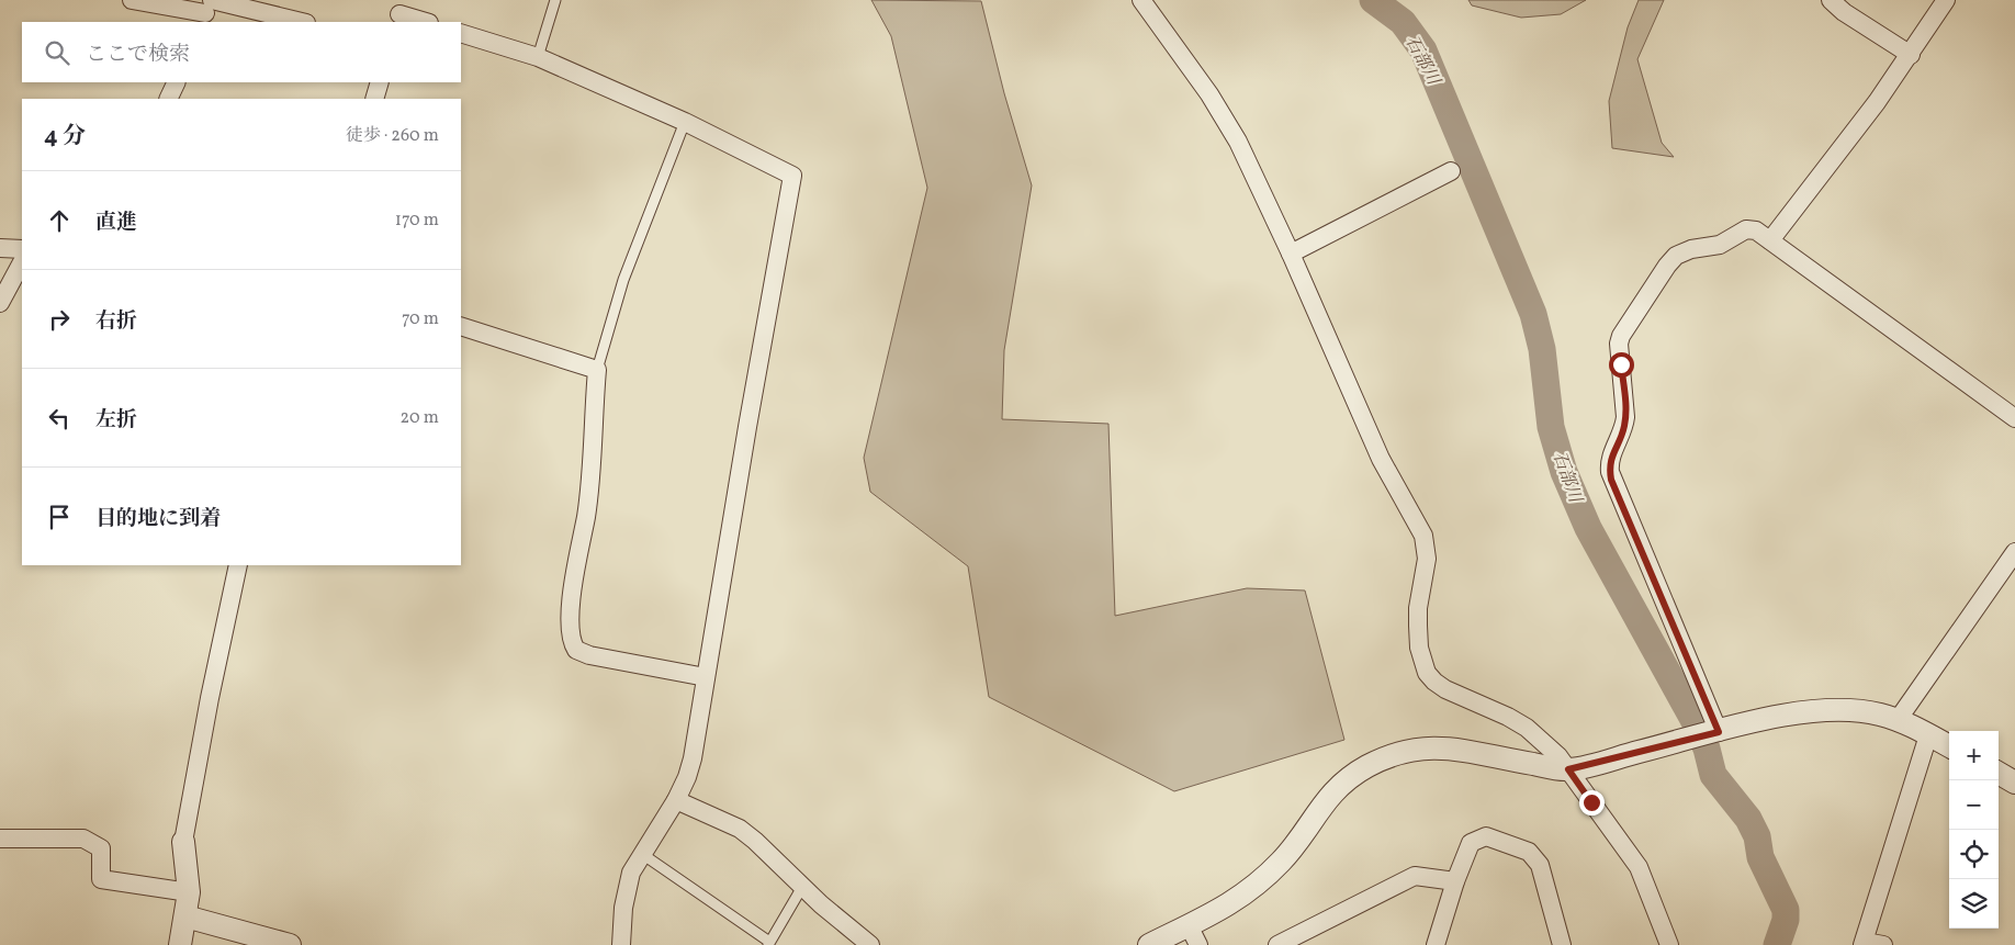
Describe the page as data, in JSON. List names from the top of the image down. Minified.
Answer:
{"water":["石部川"],"page":{"search":"ここで検索","heading":["4 分","徒歩 · 260 m"],"list":[["直進","170 m"],["右折","70 m"],["左折","20 m"],"目的地に到着"],"map_buttons":["+","−"]}}
